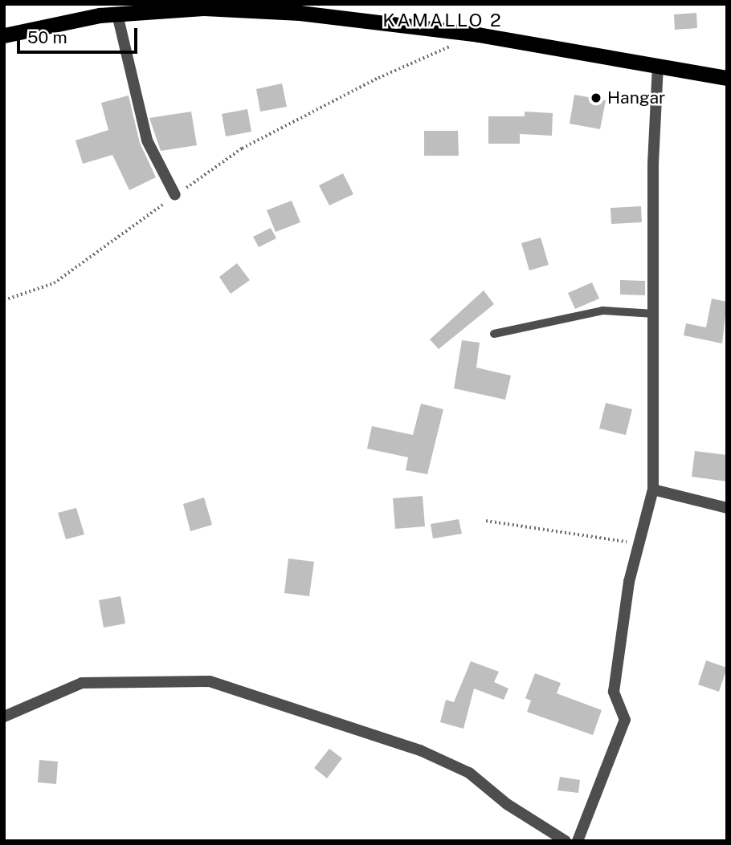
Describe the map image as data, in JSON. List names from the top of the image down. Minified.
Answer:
{"districts":["KAMALLO 2"],"places":["Hangar"],"scale_bar":"50 m"}
